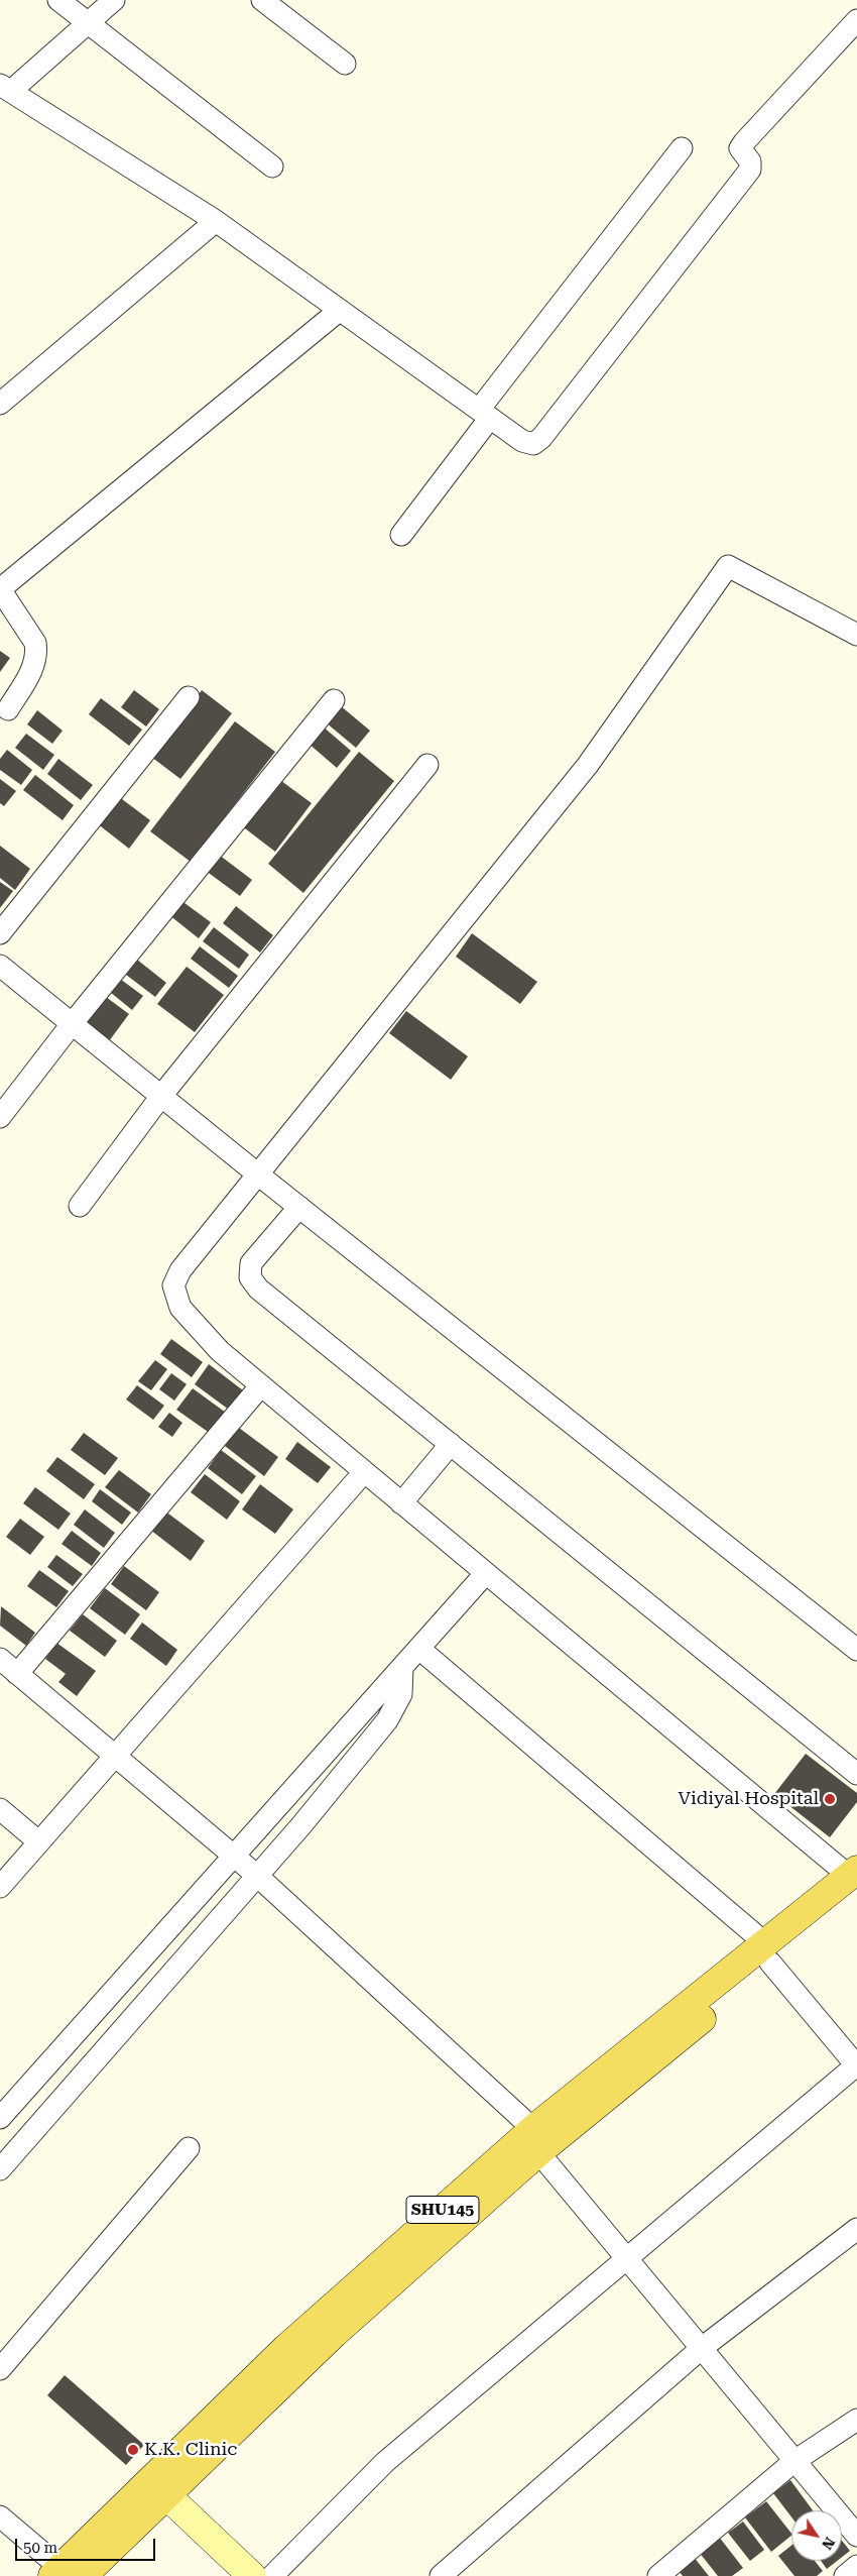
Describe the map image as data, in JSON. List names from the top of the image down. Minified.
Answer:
{"streets":{"main road":["SHU145"]},"places":["Vidiyal Hospital","K.K. Clinic"],"scale_bar":"50 m","north":"bottom right"}
